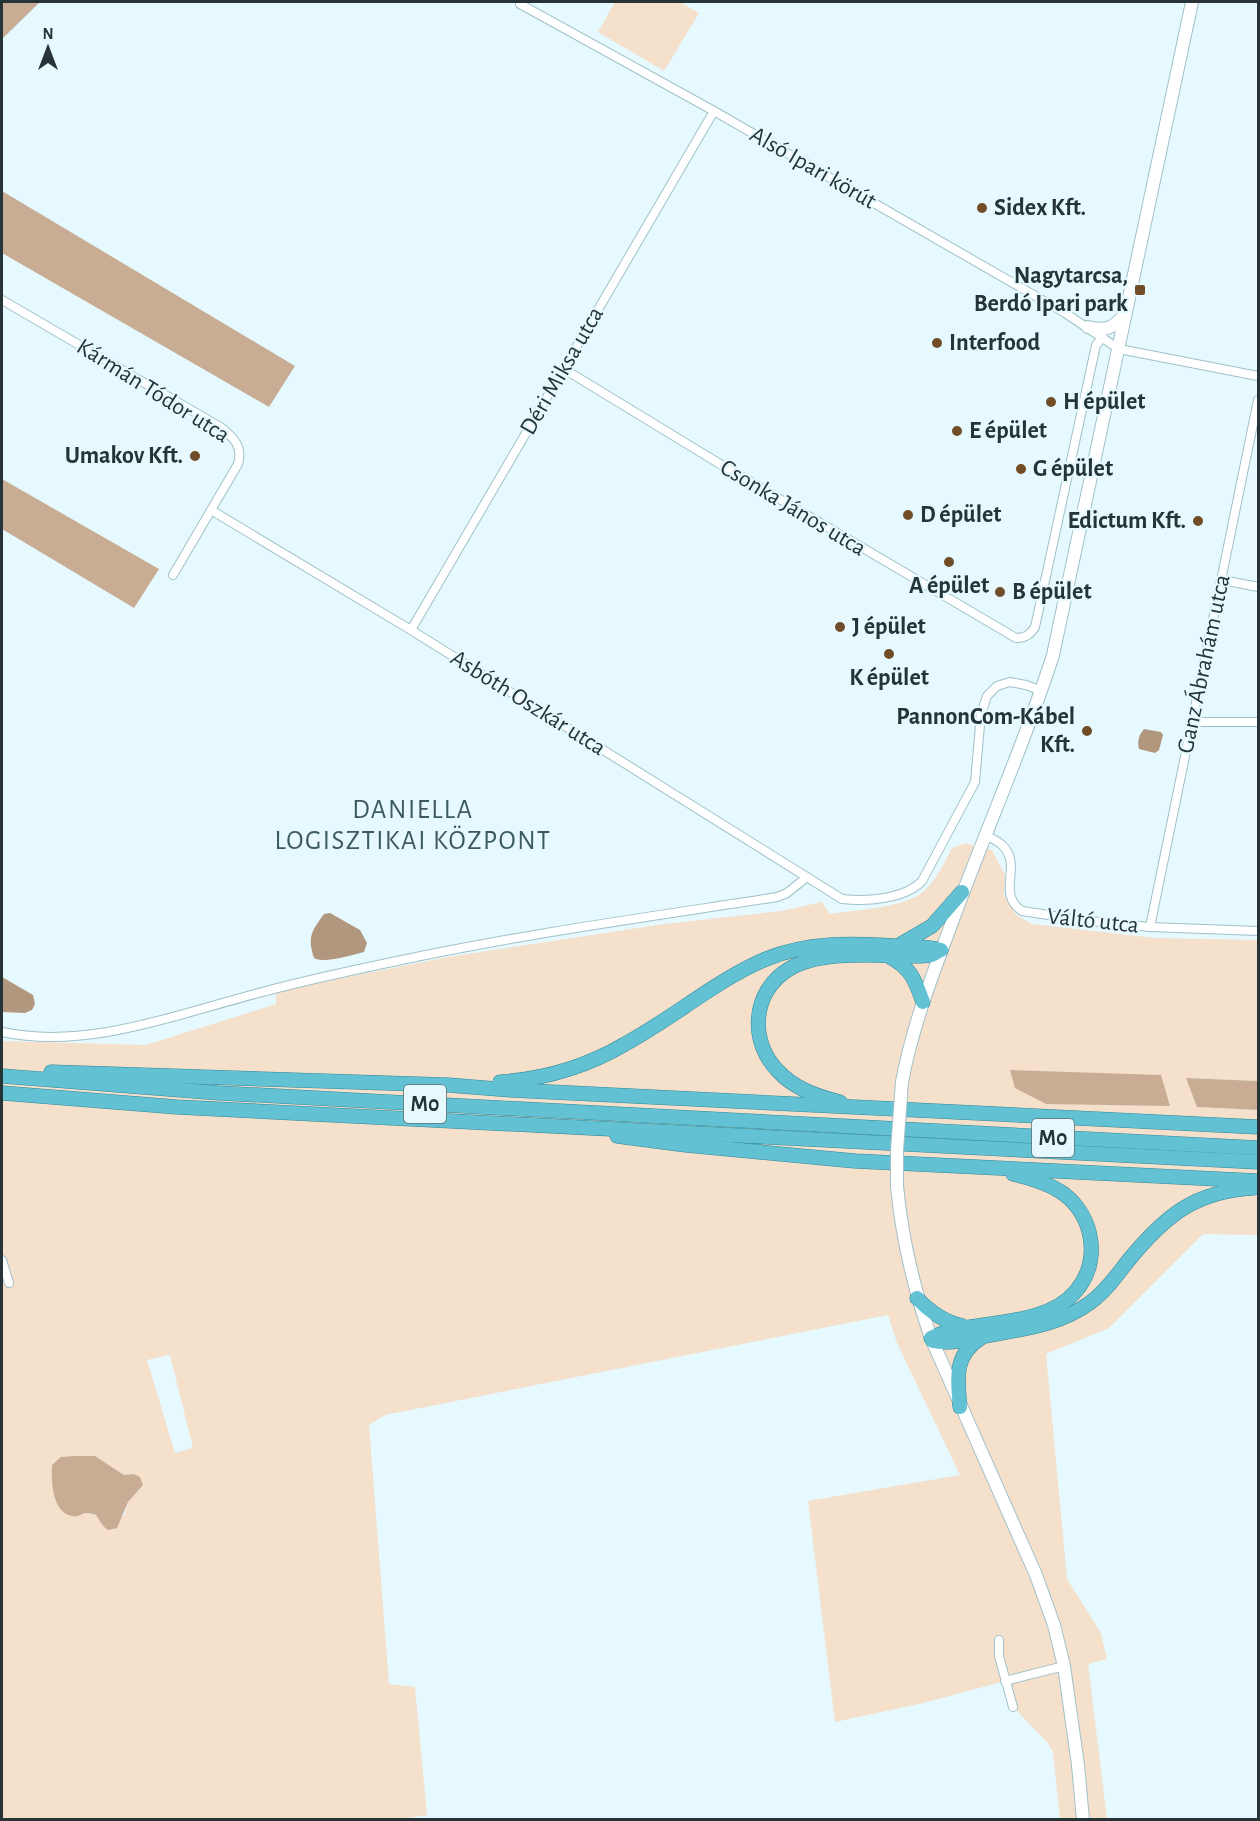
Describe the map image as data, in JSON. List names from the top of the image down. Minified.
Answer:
{"streets":{"highway":["M0"],"street":["Alsó Ipari körút","Déri Miksa utca","Kármán Tódor utca","Csonka János utca","Ganz Ábrahám utca","Asbóth Oszkár utca","Váltó utca"]},"crossings":[["Alsó Ipari körút","Déri Miksa utca"],["Alsó Ipari körút","Csonka János utca"],["Déri Miksa utca","Csonka János utca"],["Déri Miksa utca","Asbóth Oszkár utca"],["Kármán Tódor utca","Asbóth Oszkár utca"],["Ganz Ábrahám utca","Váltó utca"]],"districts":["DANIELLA LOGISZTIKAI KÖZPONT"],"places":{"other":["Sidex Kft.","Interfood","H épület","E épület","Umakov Kft.","G épület","D épület","Edictum Kft.","A épület","B épület","J épület","K épület","PannonCom-Kábel Kft."],"transit":["Nagytarcsa, Berdó Ipari park"]},"north":"top"}
